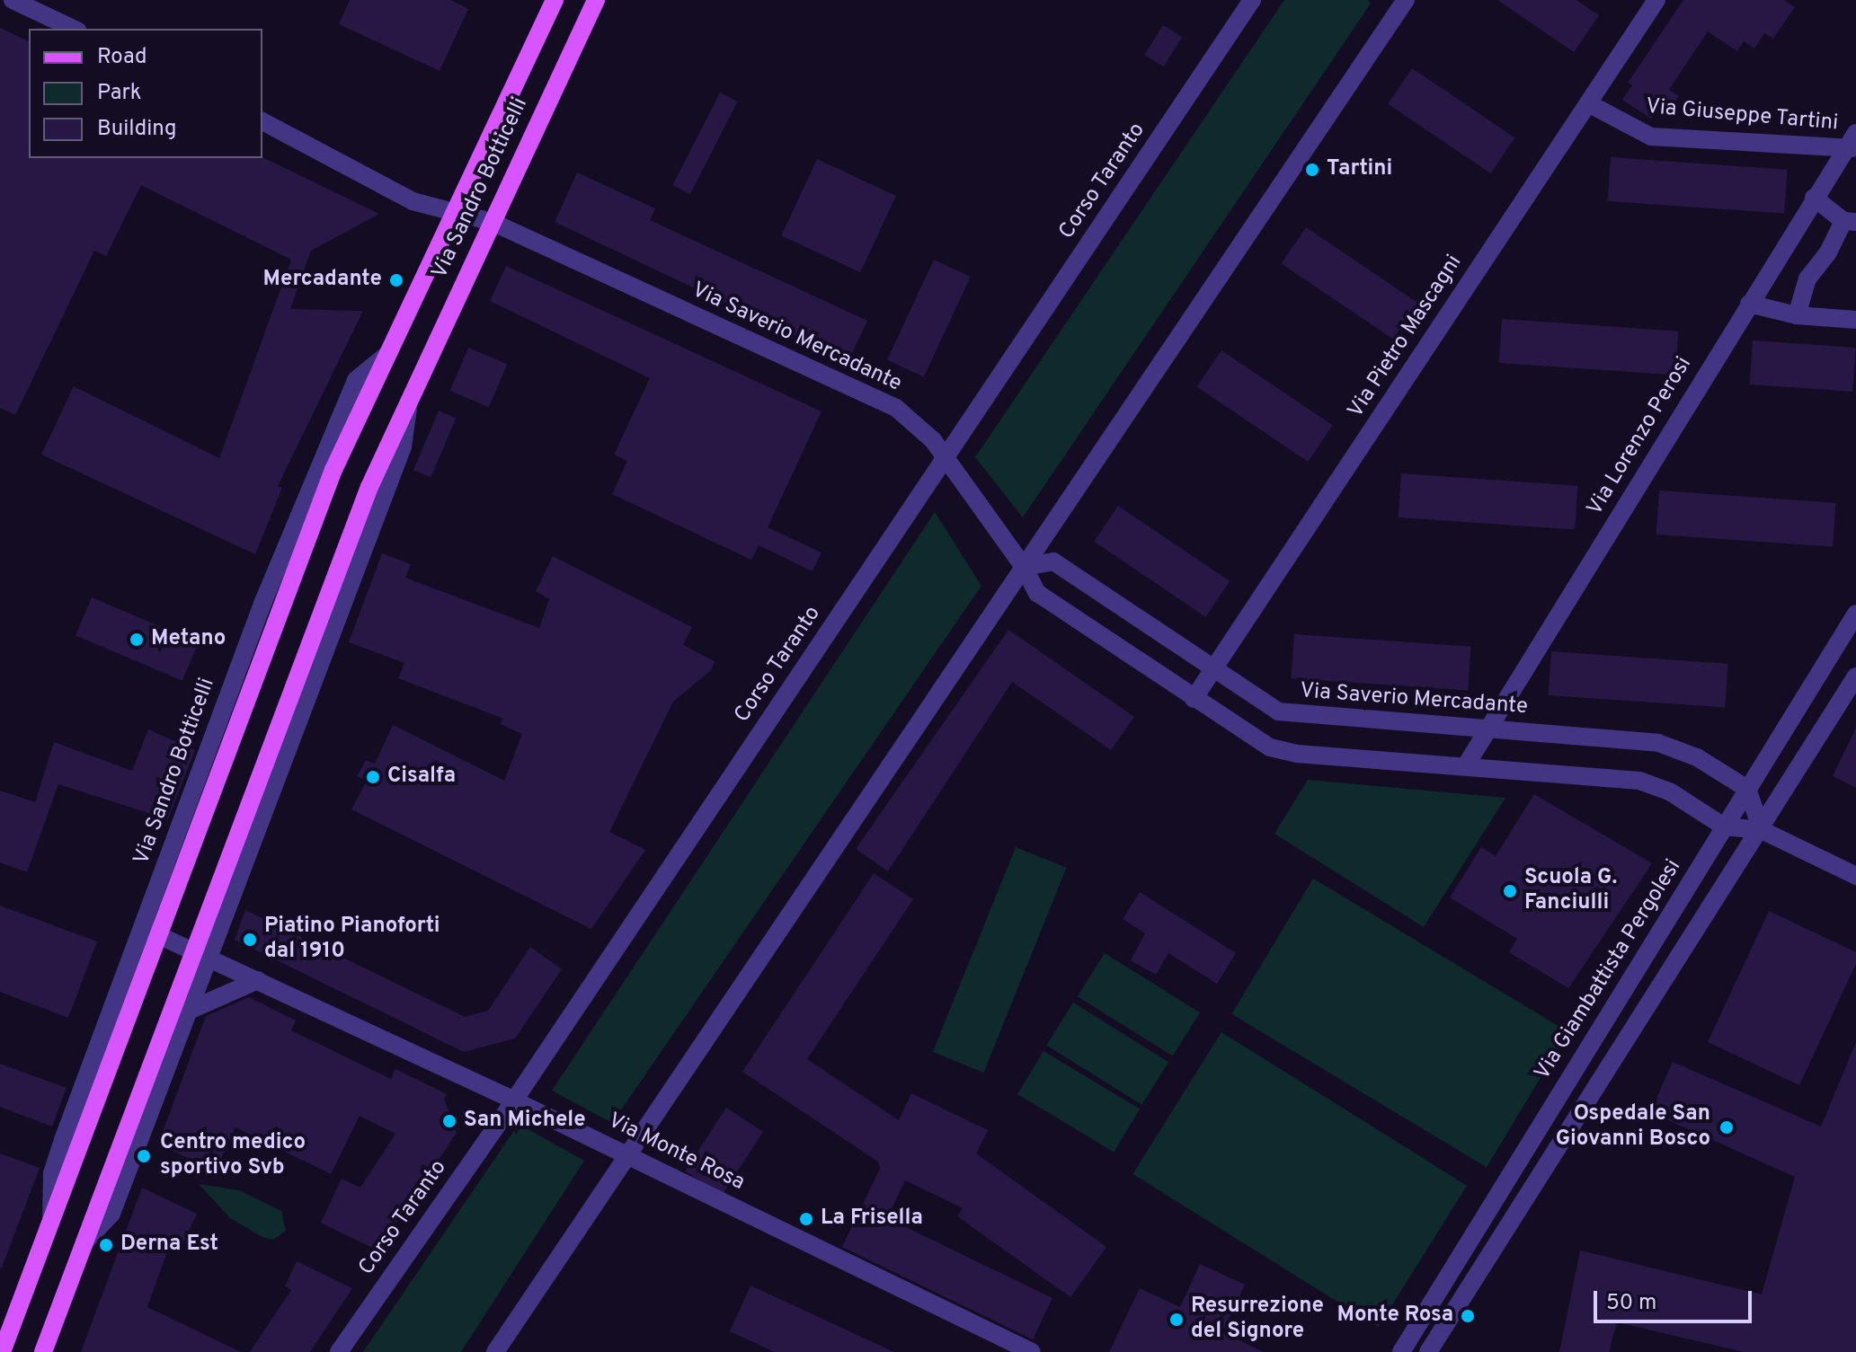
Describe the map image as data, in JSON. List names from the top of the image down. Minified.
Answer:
{"streets":{"main road":["Via Sandro Botticelli"],"street":["Via Giuseppe Tartini","Corso Taranto","Via Pietro Mascagni","Via Saverio Mercadante","Via Lorenzo Perosi","Via Giambattista Pergolesi","Via Monte Rosa"]},"crossings":[["Via Giuseppe Tartini","Via Pietro Mascagni"],["Via Giuseppe Tartini","Via Lorenzo Perosi"],["Corso Taranto","Via Saverio Mercadante"],["Corso Taranto","Via Monte Rosa"],["Via Sandro Botticelli","Via Saverio Mercadante"],["Via Sandro Botticelli","Via Monte Rosa"],["Via Pietro Mascagni","Via Saverio Mercadante"],["Via Saverio Mercadante","Via Lorenzo Perosi"],["Via Saverio Mercadante","Via Giambattista Pergolesi"]],"places":["Tartini","Mercadante","Metano","Cisalfa","Scuola G. Fanciulli","Piatino Pianoforti dal 1910","San Michele","Ospedale San Giovanni Bosco","Centro medico sportivo Svb","La Frisella","Derna Est","Monte Rosa","Resurrezione del Signore"],"legend":["Road","Park","Building"],"scale_bar":"50 m"}
